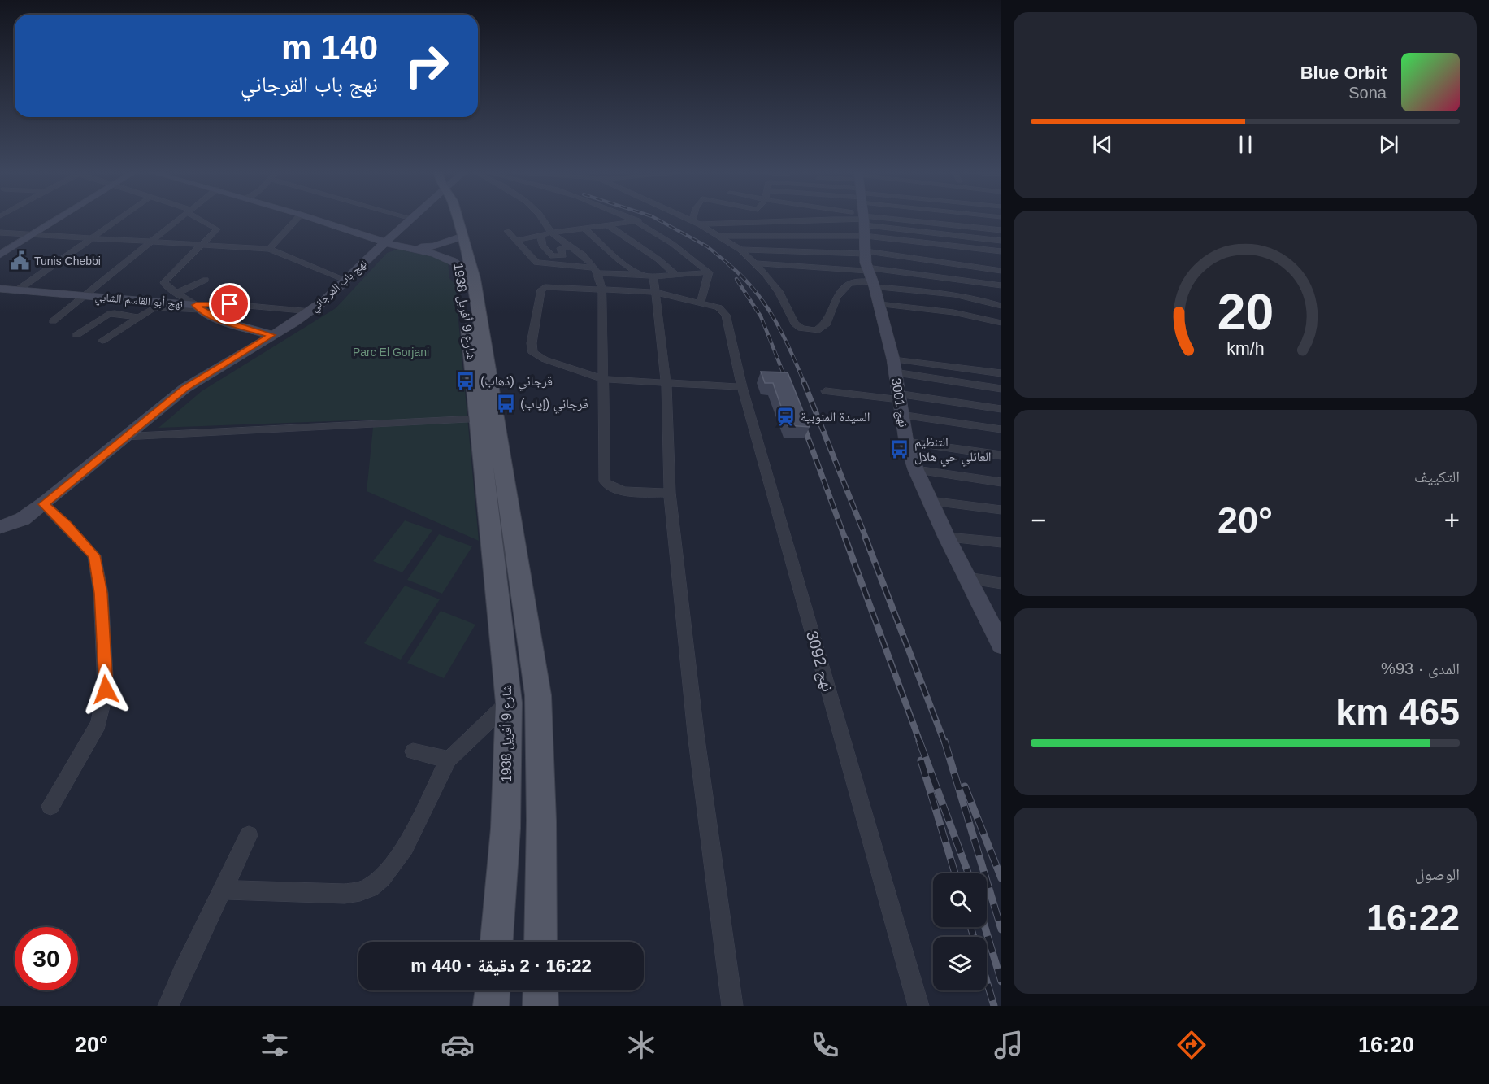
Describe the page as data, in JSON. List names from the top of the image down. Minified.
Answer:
{"streets":{"main road":["شارع 9 أفريل 1938"],"street":["نهج باب القرجاني","نهج أبو القاسم الشابي","نهج 3001","نهج 3092"]},"crossings":[["نهج باب القرجاني","نهج أبو القاسم الشابي"]],"parks":["Parc El Gorjani"],"places":{"public building":["Tunis Chebbi"],"bus stop":["قرجاني (ذهاب)","قرجاني (إياب)","التنظيم العائلي حي هلال"],"station":["السيدة المنوبية"]},"page":{"turn":["140 m","نهج باب القرجاني"],"song":["Blue Orbit","Sona"],"tile":["التكييف",["المدى · 93%","465 km"],["الوصول","16:22"]],"heat":["−","20°","+"],"limit":"30","trip":"16:22 · 2 دقيقة · 440 m","tabs":["16:20","20°"],"gauge":["20","km/h"]}}
